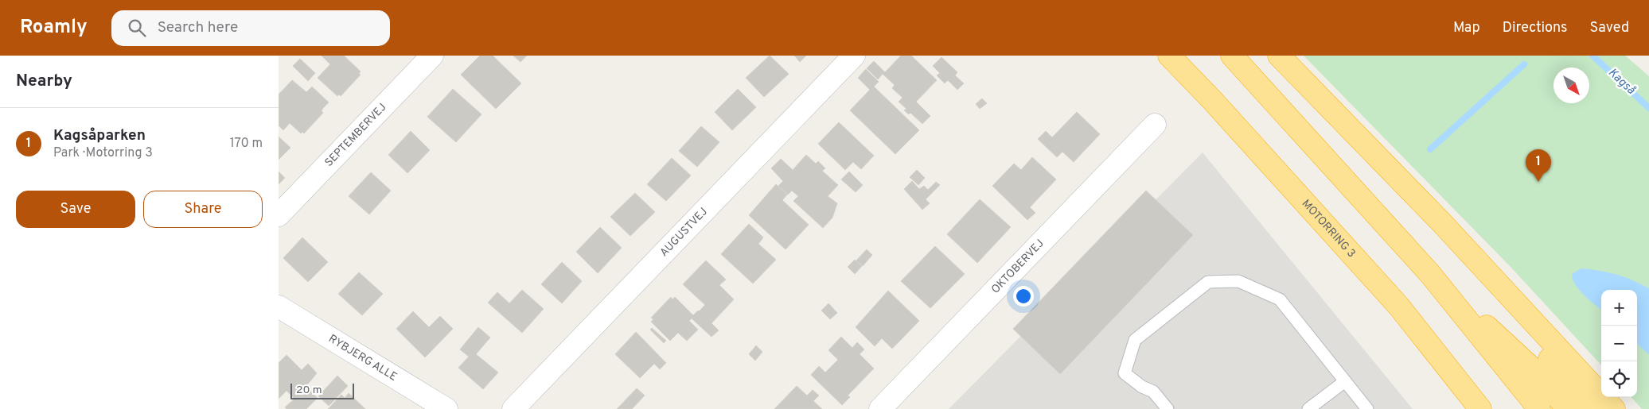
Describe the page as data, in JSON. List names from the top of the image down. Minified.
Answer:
{"streets":{"highway":["MOTORRING 3"],"street":["SEPTEMBERVEJ","AUGUSTVEJ","OKTOBERVEJ","RYBJERG ALLE"]},"water":["Kagså"],"scale_bar":"20 m","north":"bottom right","page":{"header":"Roamly","search":"Search here","nav":["Map","Directions","Saved"],"heading":"Nearby","list":[{"mark":"1","name":"Kagsåparken","note":"Park · Motorring 3","value":"170 m"}],"pins":"1","buttons":["Save","Share"],"map_buttons":["+","−"],"scale":"20 m"}}
